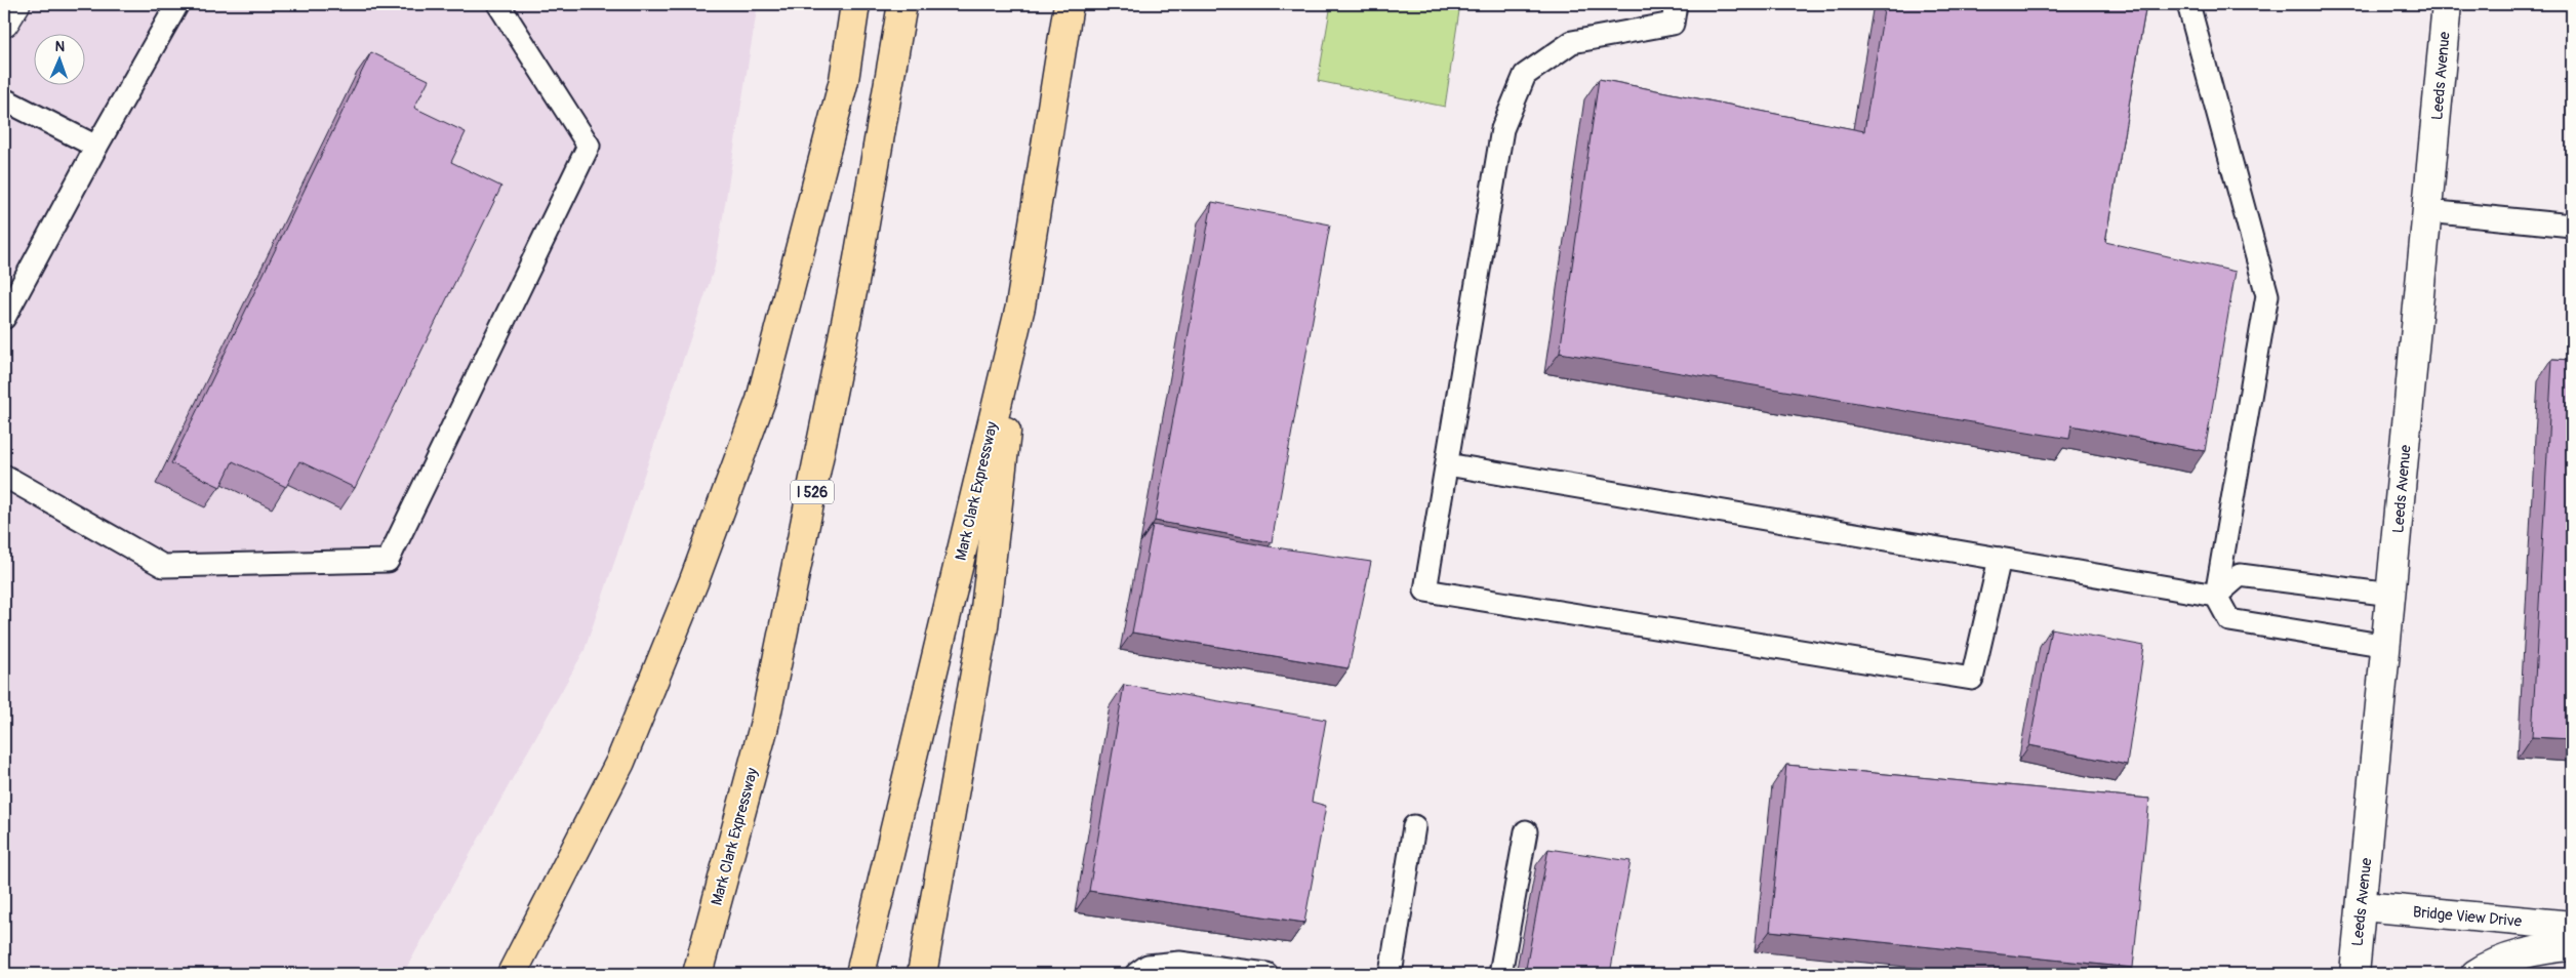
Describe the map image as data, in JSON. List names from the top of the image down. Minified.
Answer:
{"streets":{"highway":["Mark Clark Expressway","I 526"],"street":["Leeds Avenue","Bridge View Drive"]},"crossings":[["Leeds Avenue","Bridge View Drive"]],"north":"top"}
